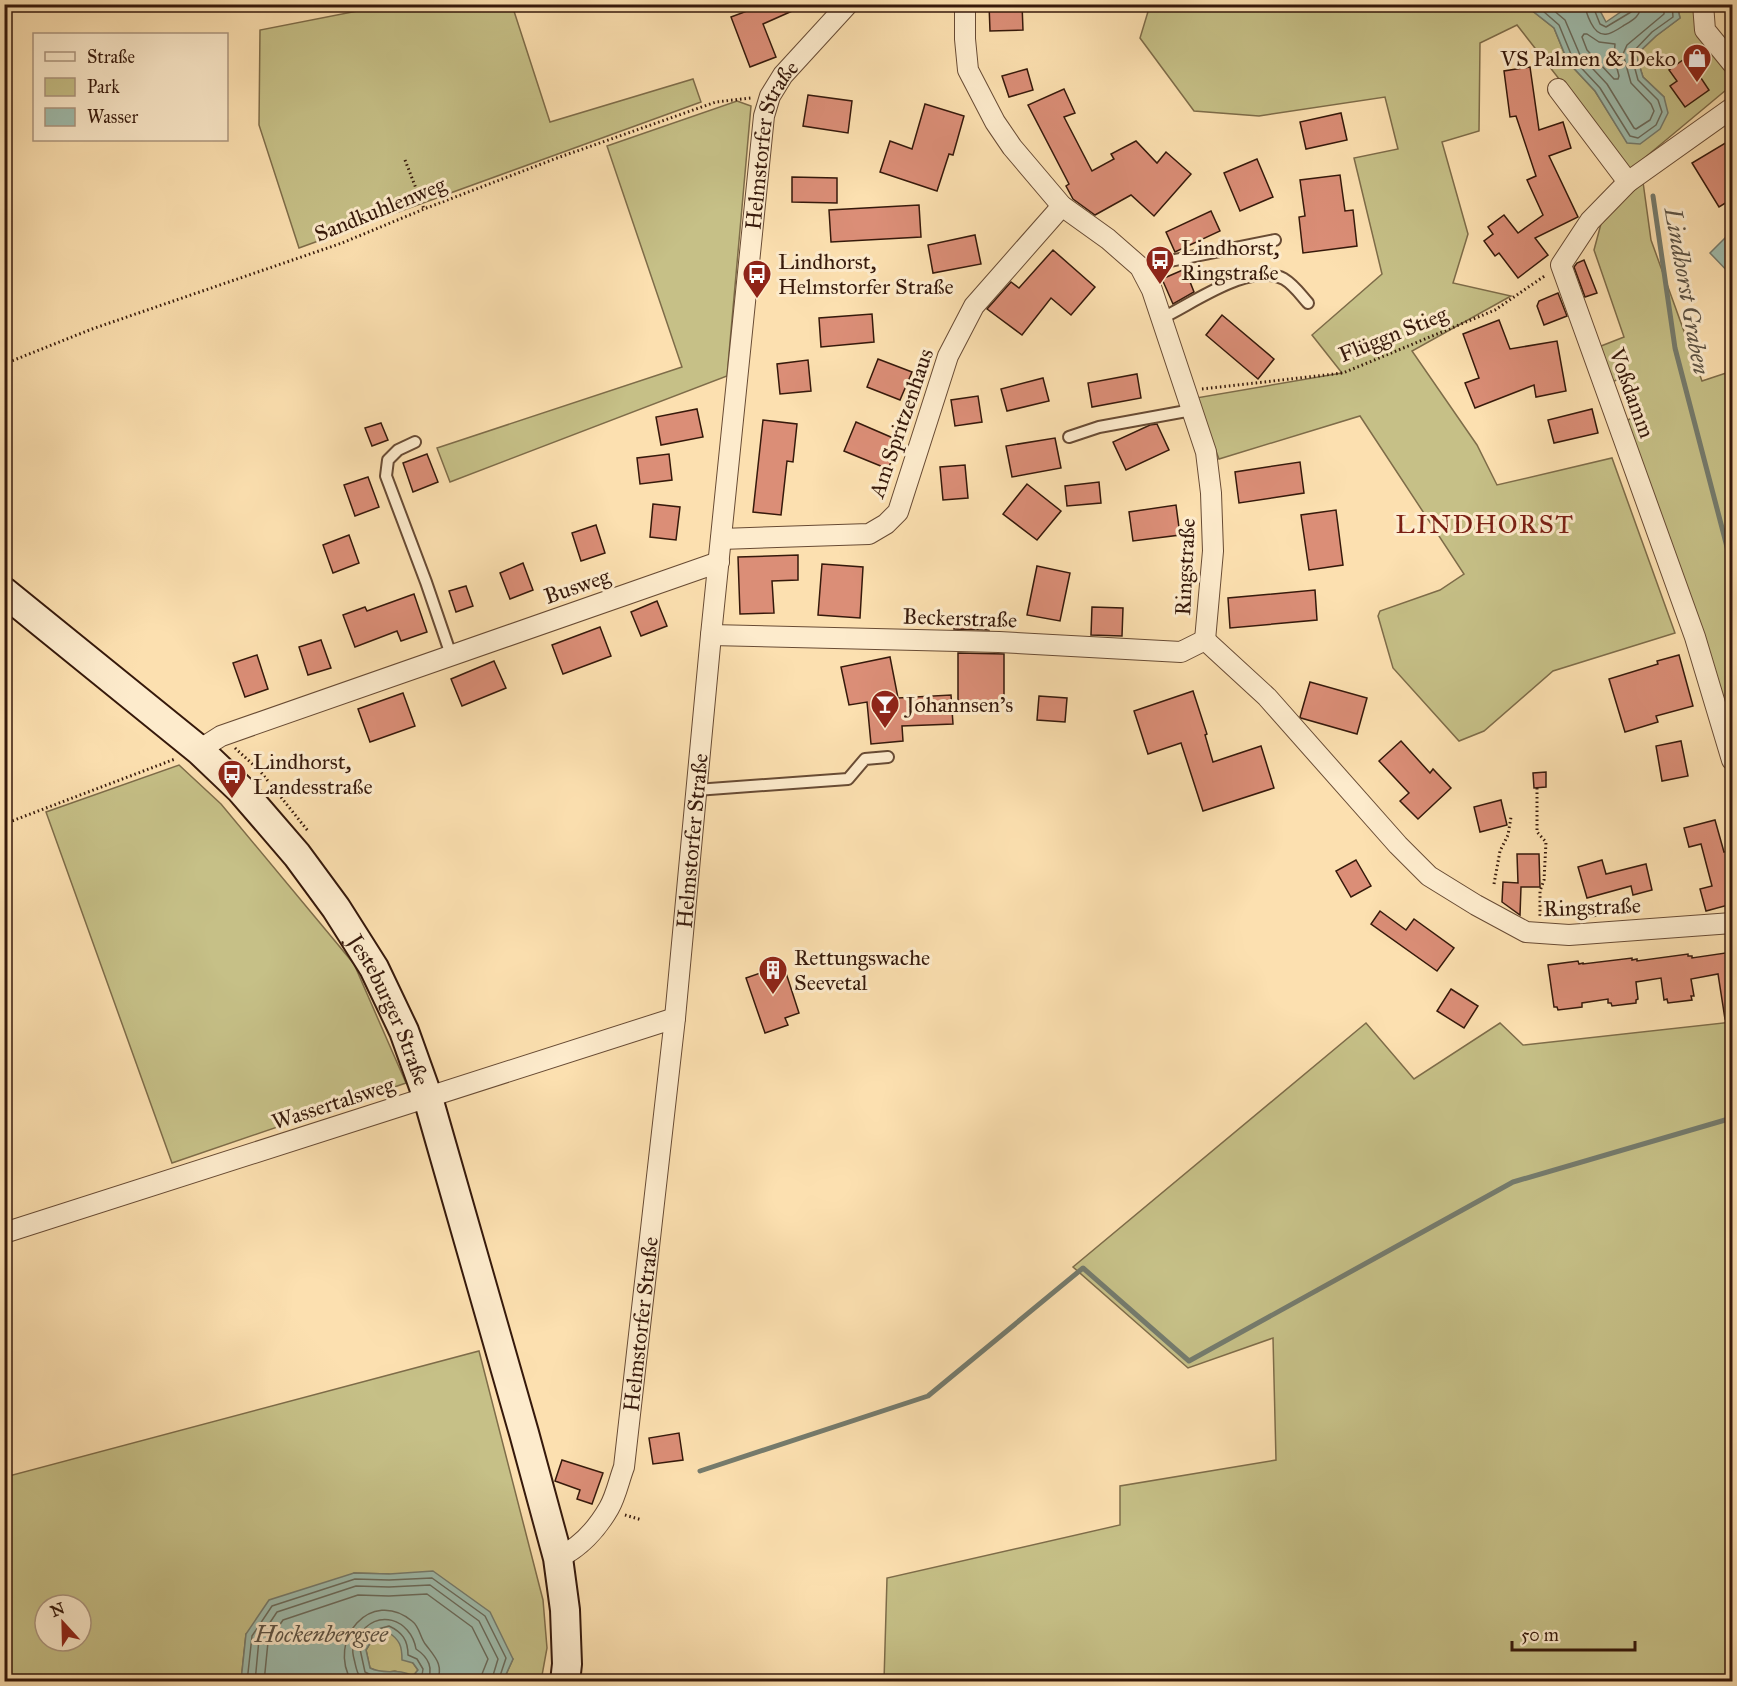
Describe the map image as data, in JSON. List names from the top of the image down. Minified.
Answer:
{"streets":{"main road":["Jesteburger Straße"],"street":["Helmstorfer Straße","Voßdamm","Am Spritzenhaus","Ringstraße","Busweg","Beckerstraße","Wassertalsweg"],"path":["Sandkuhlenweg","Flüggn Stieg"]},"crossings":[["Helmstorfer Straße","Sandkuhlenweg"],["Helmstorfer Straße","Am Spritzenhaus"],["Helmstorfer Straße","Busweg"],["Helmstorfer Straße","Beckerstraße"],["Helmstorfer Straße","Jesteburger Straße"],["Helmstorfer Straße","Wassertalsweg"],["Flüggn Stieg","Voßdamm"],["Flüggn Stieg","Ringstraße"],["Am Spritzenhaus","Ringstraße"],["Ringstraße","Beckerstraße"],["Busweg","Jesteburger Straße"],["Jesteburger Straße","Wassertalsweg"]],"districts":["LINDHORST"],"water":["Lindhorst Graben","Hockenbergsee"],"places":{"shop":["VS Palmen & Deko"],"bus stop":["Lindhorst, Ringstraße","Lindhorst, Helmstorfer Straße","Lindhorst, Landesstraße"],"bar":["Johannsen's"],"building":["Rettungswache Seevetal"]},"legend":["Straße","Park","Wasser"],"scale_bar":"50 m","north":"top"}
